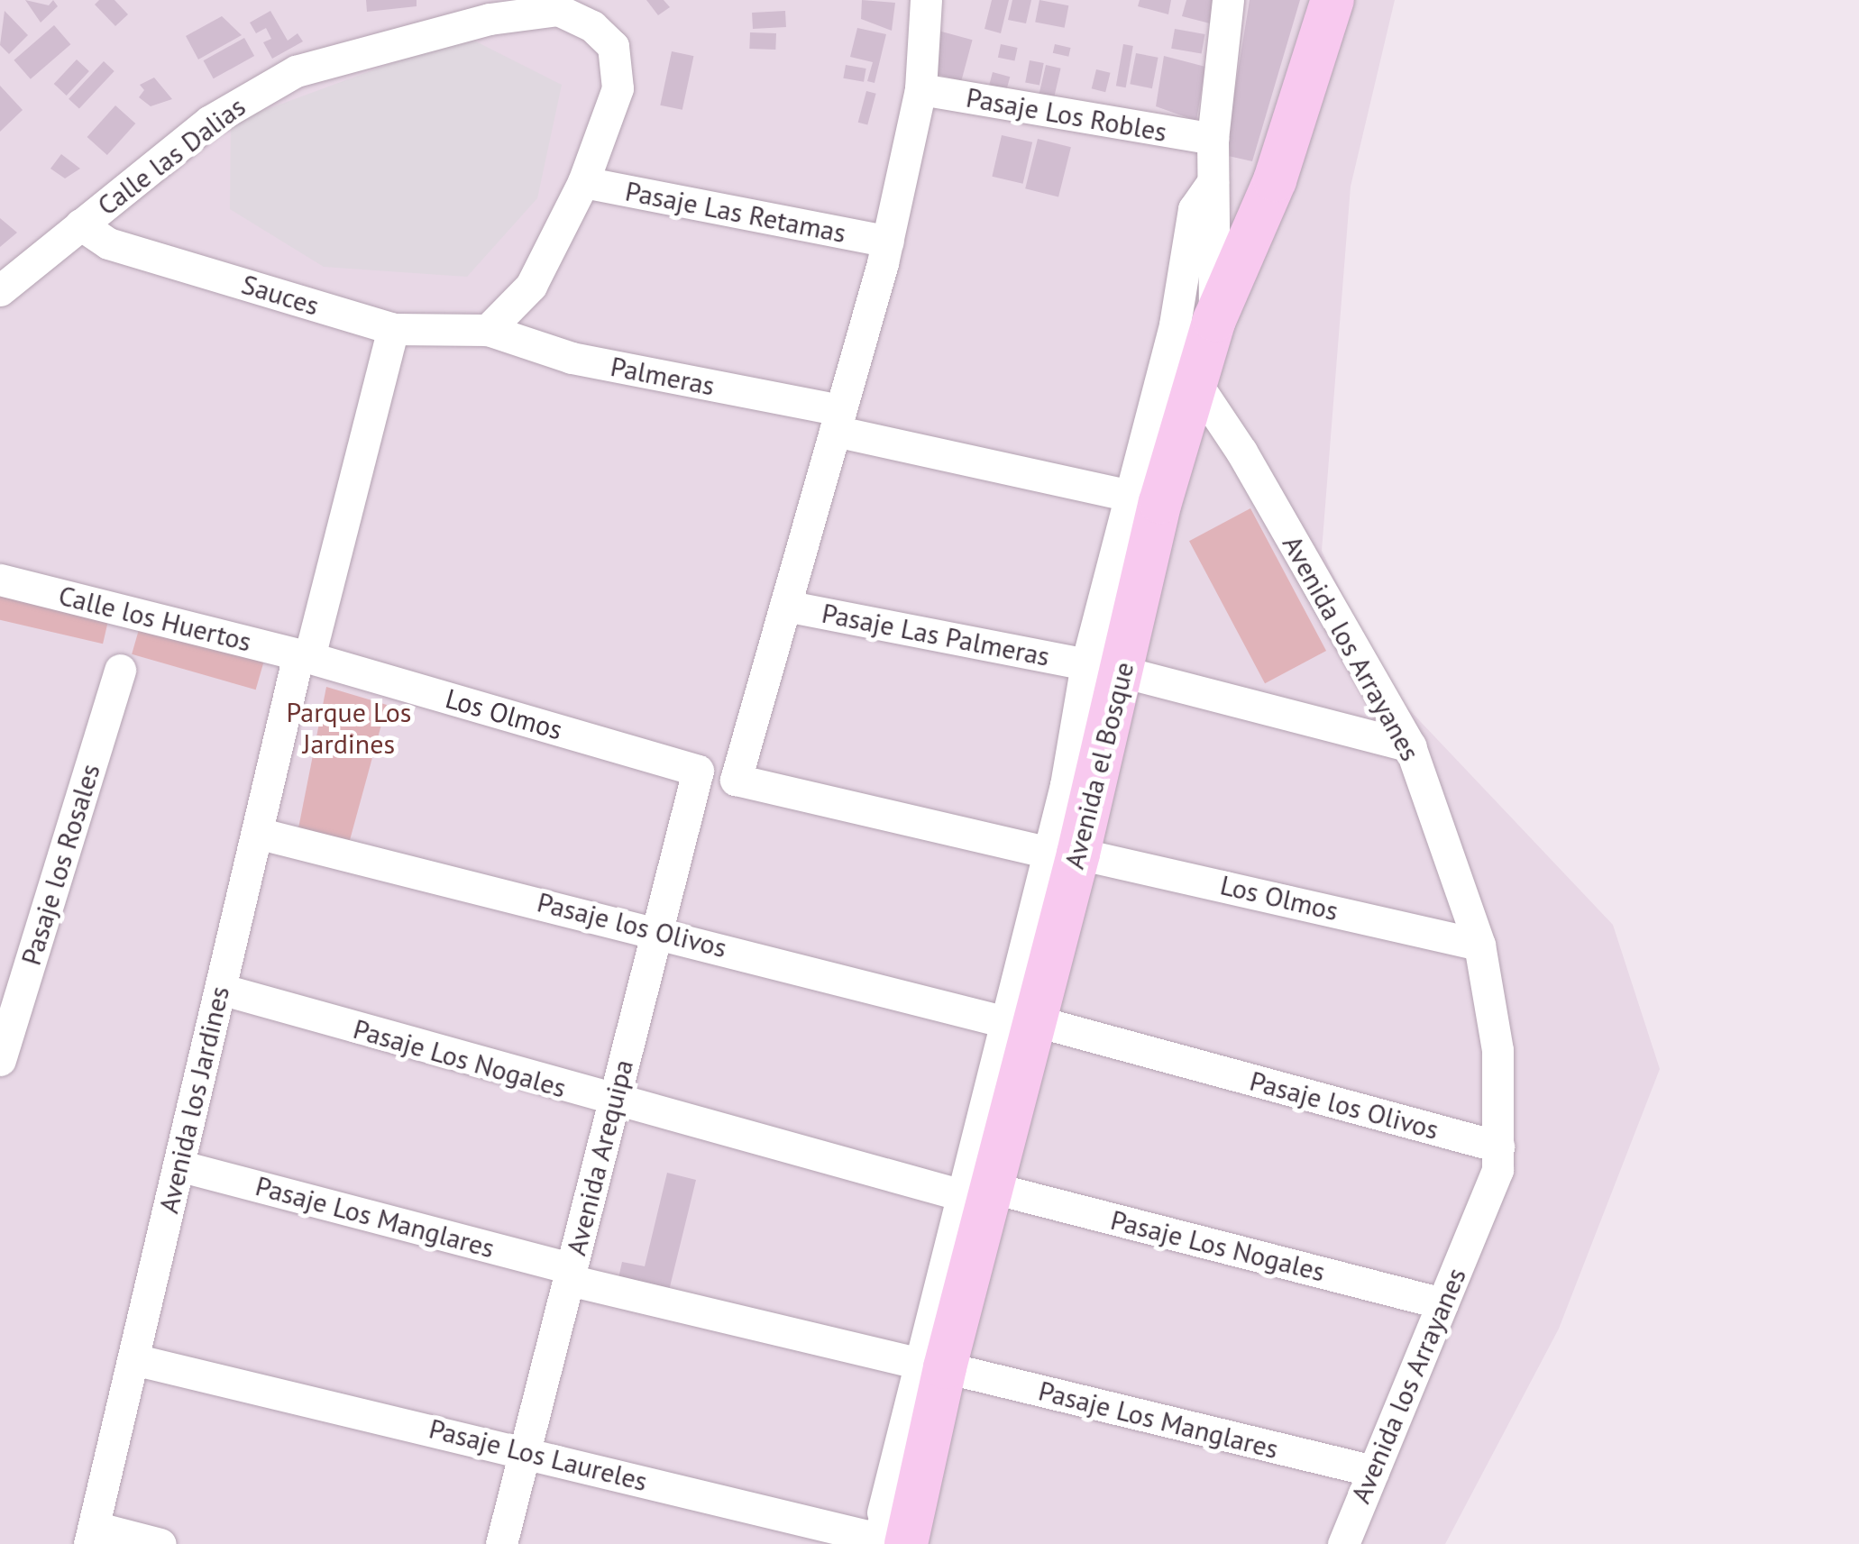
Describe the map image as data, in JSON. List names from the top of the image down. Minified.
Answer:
{"streets":{"street":["Pasaje Los Robles","Calle las Dalias","Pasaje Las Retamas","Sauces","Palmeras","Calle los Huertos","Pasaje Las Palmeras","Avenida los Arrayanes","Los Olmos","Avenida el Bosque","Pasaje los Rosales","Pasaje los Olivos","Pasaje Los Nogales","Avenida los Jardines","Avenida Arequipa","Pasaje Los Manglares","Pasaje Los Laureles"]},"crossings":[["Calle las Dalias","Pasaje Las Retamas"],["Calle las Dalias","Sauces"],["Sauces","Palmeras"],["Sauces","Avenida los Jardines"],["Calle los Huertos","Los Olmos"],["Calle los Huertos","Avenida los Jardines"],["Pasaje Las Palmeras","Avenida los Arrayanes"],["Pasaje Las Palmeras","Los Olmos"],["Pasaje Las Palmeras","Avenida el Bosque"],["Avenida los Arrayanes","Los Olmos"],["Avenida los Arrayanes","Avenida el Bosque"],["Avenida los Arrayanes","Pasaje los Olivos"],["Avenida los Arrayanes","Pasaje Los Nogales"],["Avenida los Arrayanes","Pasaje Los Manglares"],["Los Olmos","Avenida el Bosque"],["Los Olmos","Avenida los Jardines"],["Los Olmos","Avenida Arequipa"],["Avenida el Bosque","Pasaje los Olivos"],["Avenida el Bosque","Pasaje Los Nogales"],["Avenida el Bosque","Pasaje Los Manglares"],["Avenida el Bosque","Pasaje Los Laureles"],["Pasaje los Olivos","Avenida los Jardines"],["Pasaje los Olivos","Avenida Arequipa"],["Pasaje Los Nogales","Avenida los Jardines"],["Pasaje Los Nogales","Avenida Arequipa"],["Avenida los Jardines","Pasaje Los Manglares"],["Avenida los Jardines","Pasaje Los Laureles"],["Avenida Arequipa","Pasaje Los Manglares"],["Avenida Arequipa","Pasaje Los Laureles"]],"parks":["Parque Los Jardines"]}
